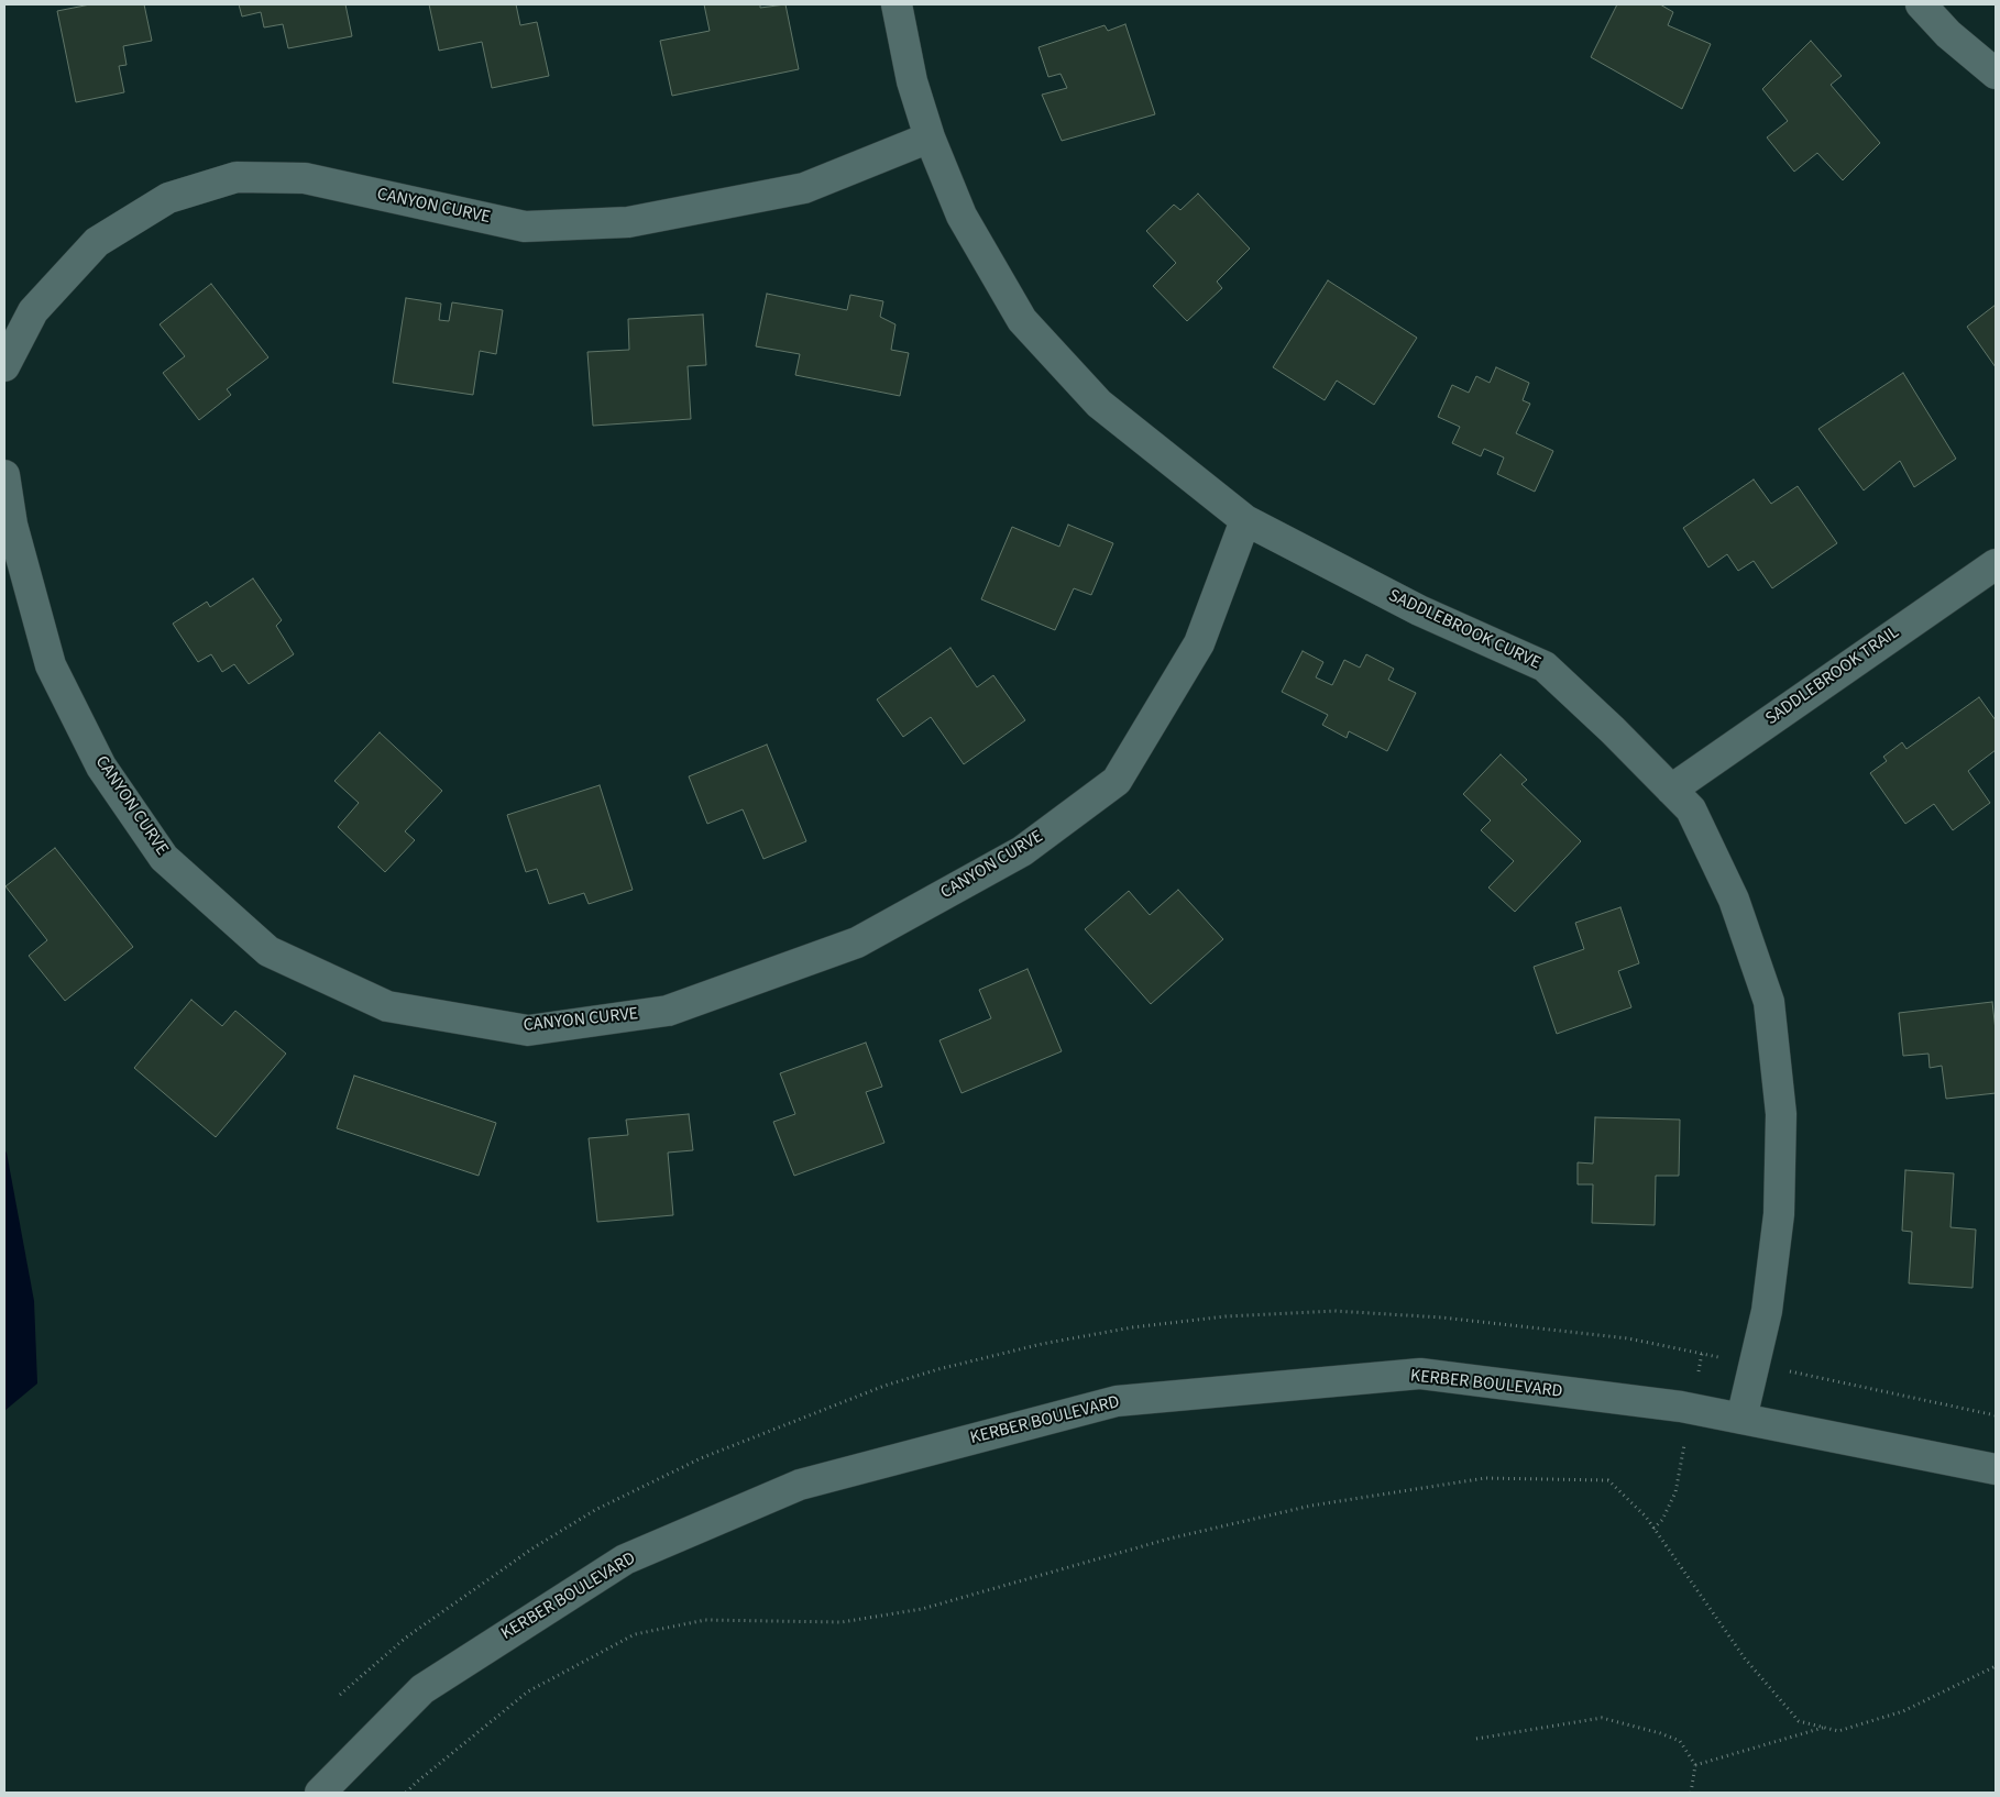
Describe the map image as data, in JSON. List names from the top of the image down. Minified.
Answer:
{"streets":{"street":["CANYON CURVE","SADDLEBROOK CURVE","SADDLEBROOK TRAIL","KERBER BOULEVARD"]},"crossings":[["CANYON CURVE","SADDLEBROOK CURVE"],["SADDLEBROOK CURVE","SADDLEBROOK TRAIL"],["SADDLEBROOK CURVE","KERBER BOULEVARD"]]}
